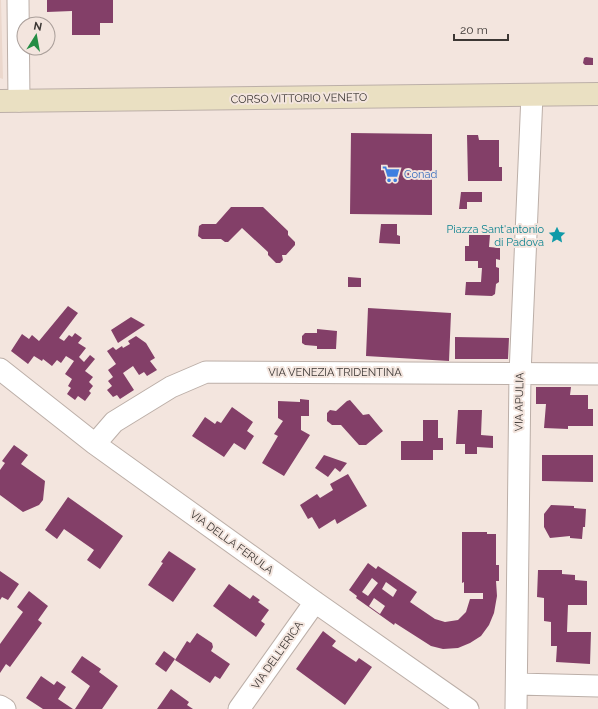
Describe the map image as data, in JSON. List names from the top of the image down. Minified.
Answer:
{"streets":{"main road":["CORSO VITTORIO VENETO"],"street":["VIA VENEZIA TRIDENTINA","VIA APULIA","VIA DELLA FERULA","VIA DELL'ERICA"]},"crossings":[["CORSO VITTORIO VENETO","VIA APULIA"],["VIA VENEZIA TRIDENTINA","VIA APULIA"],["VIA VENEZIA TRIDENTINA","VIA DELLA FERULA"],["VIA DELLA FERULA","VIA DELL'ERICA"]],"places":{"supermarket":["Conad"],"place":["Piazza Sant'antonio di Padova"]},"scale_bar":"20 m","north":"top"}
